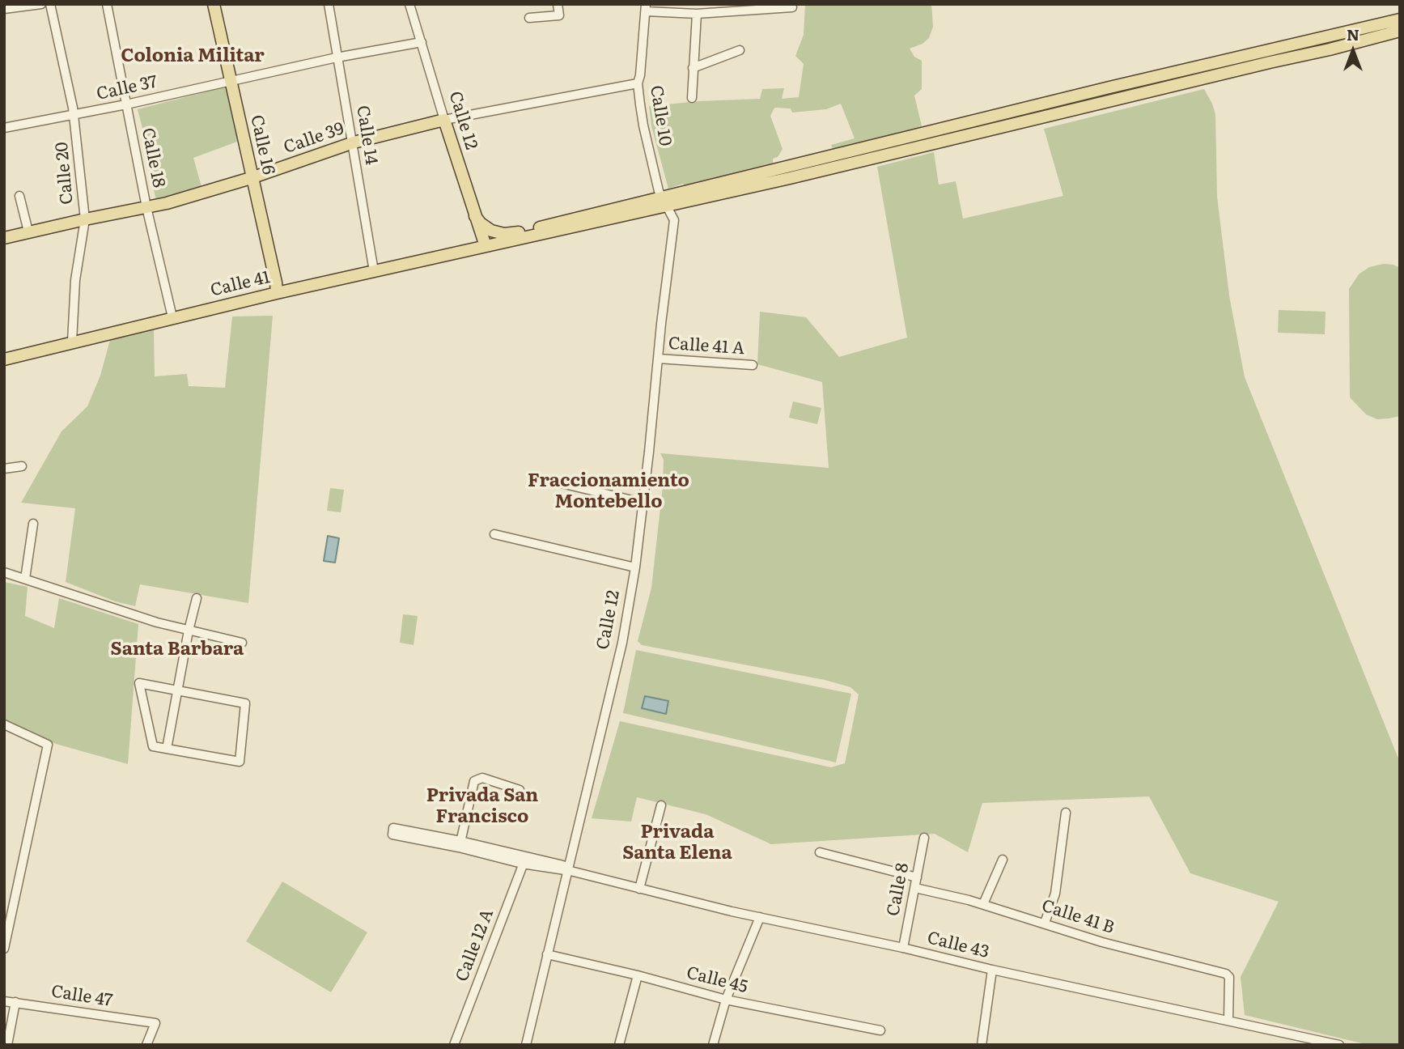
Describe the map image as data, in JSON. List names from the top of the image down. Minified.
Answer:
{"streets":{"main road":["Calle 12","Calle 39","Calle 16","Calle 41"],"street":["Calle 37","Calle 10","Calle 14","Calle 18","Calle 20","Calle 41 A","Calle 8","Calle 41 B","Calle 12 A","Calle 43","Calle 45","Calle 47"]},"crossings":[["Calle 37","Calle 12"],["Calle 37","Calle 14"],["Calle 37","Calle 16"],["Calle 37","Calle 18"],["Calle 37","Calle 20"],["Calle 10","Calle 12"],["Calle 10","Calle 39"],["Calle 10","Calle 41"],["Calle 12","Calle 39"],["Calle 12","Calle 41"],["Calle 12","Calle 41 A"],["Calle 12","Calle 43"],["Calle 12","Calle 45"],["Calle 14","Calle 39"],["Calle 14","Calle 41"],["Calle 39","Calle 16"],["Calle 39","Calle 18"],["Calle 39","Calle 20"],["Calle 16","Calle 41"],["Calle 18","Calle 41"],["Calle 20","Calle 41"],["Calle 8","Calle 41 B"],["Calle 8","Calle 43"],["Calle 41 B","Calle 43"],["Calle 12 A","Calle 43"]],"districts":["Colonia Militar","Fraccionamiento Montebello","Santa Barbara","Privada San Francisco","Privada Santa Elena"],"north":"top"}
